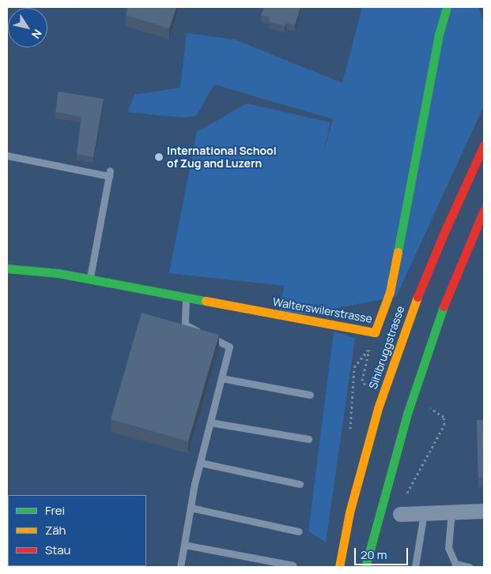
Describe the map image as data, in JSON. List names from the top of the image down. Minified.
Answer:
{"streets":{"main road":["Walterswilerstrasse","Sihlbruggstrasse"]},"places":["International School of Zug and Luzern"],"legend":["Frei","Zäh","Stau"],"scale_bar":"20 m","north":"bottom right"}
